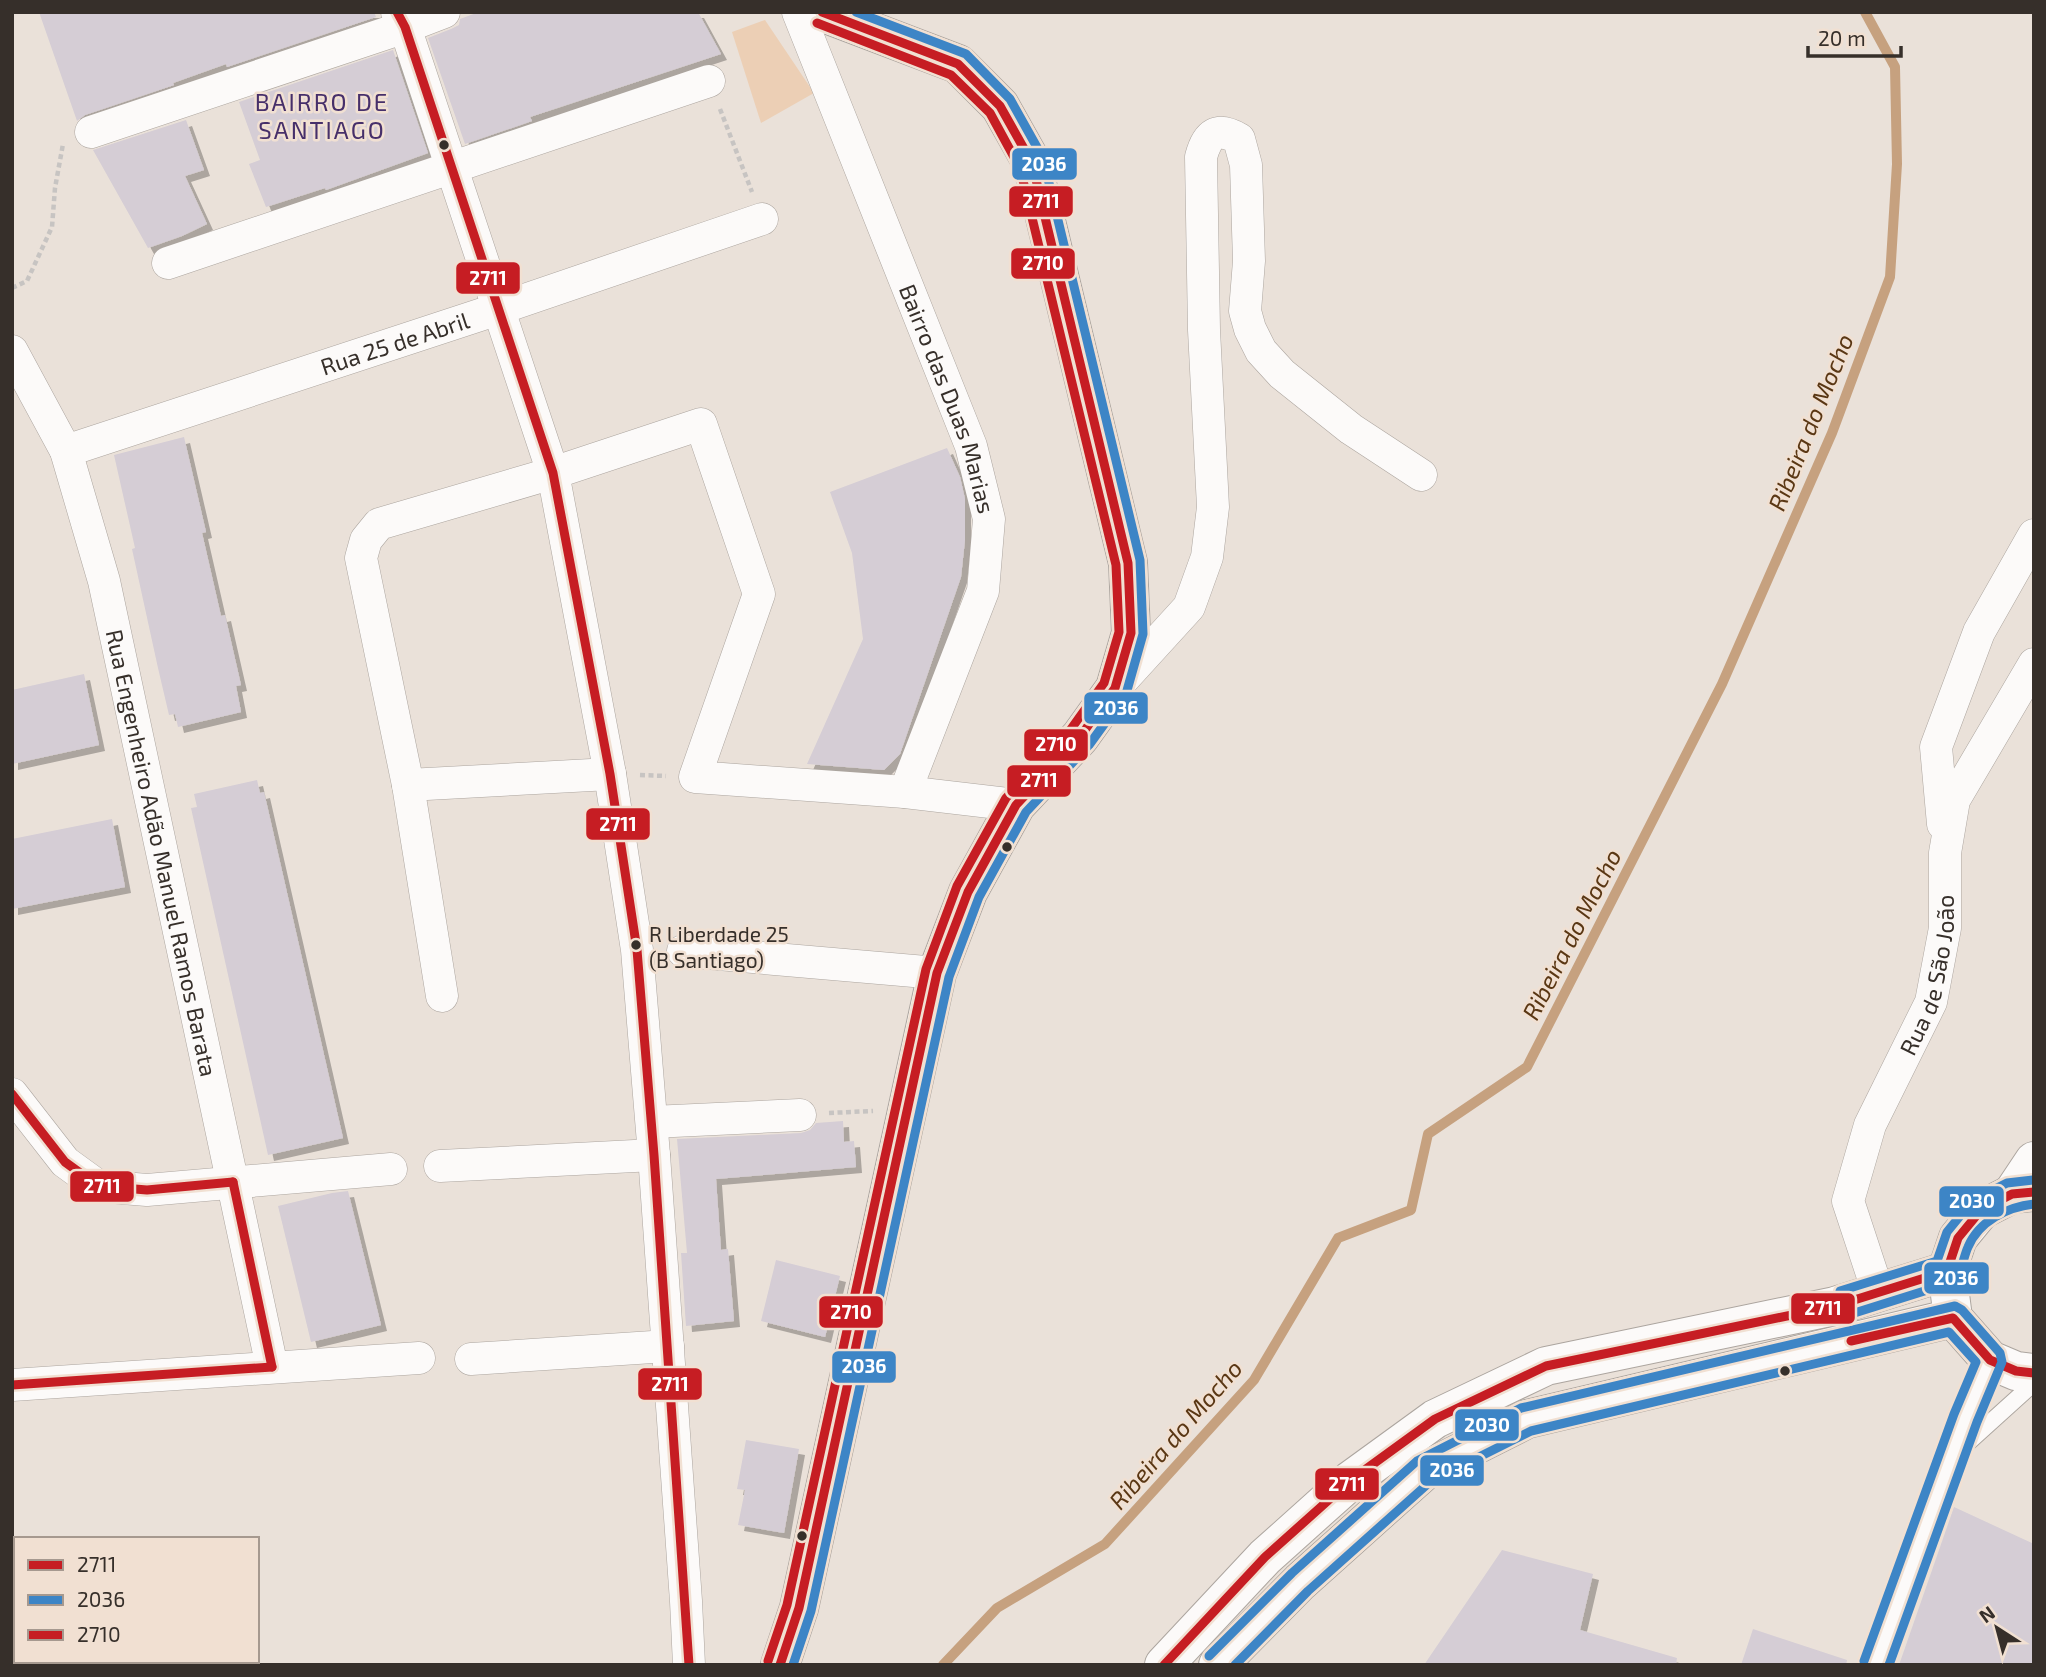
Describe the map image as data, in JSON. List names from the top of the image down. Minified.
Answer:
{"streets":{"street":["Rua 25 de Abril","Bairro das Duas Marias","Rua Engenheiro Adão Manuel Ramos Barata","Rua de São João"]},"crossings":[["Rua 25 de Abril","Rua Engenheiro Adão Manuel Ramos Barata"]],"districts":["BAIRRO DE SANTIAGO"],"water":["Ribeira do Mocho"],"places":["R Liberdade 25 (B Santiago)"],"lines":["transit line 2711","transit line 2036","transit line 2710","transit line 2030"],"legend":["2711","2036","2710"],"scale_bar":"20 m","north":"top left"}
